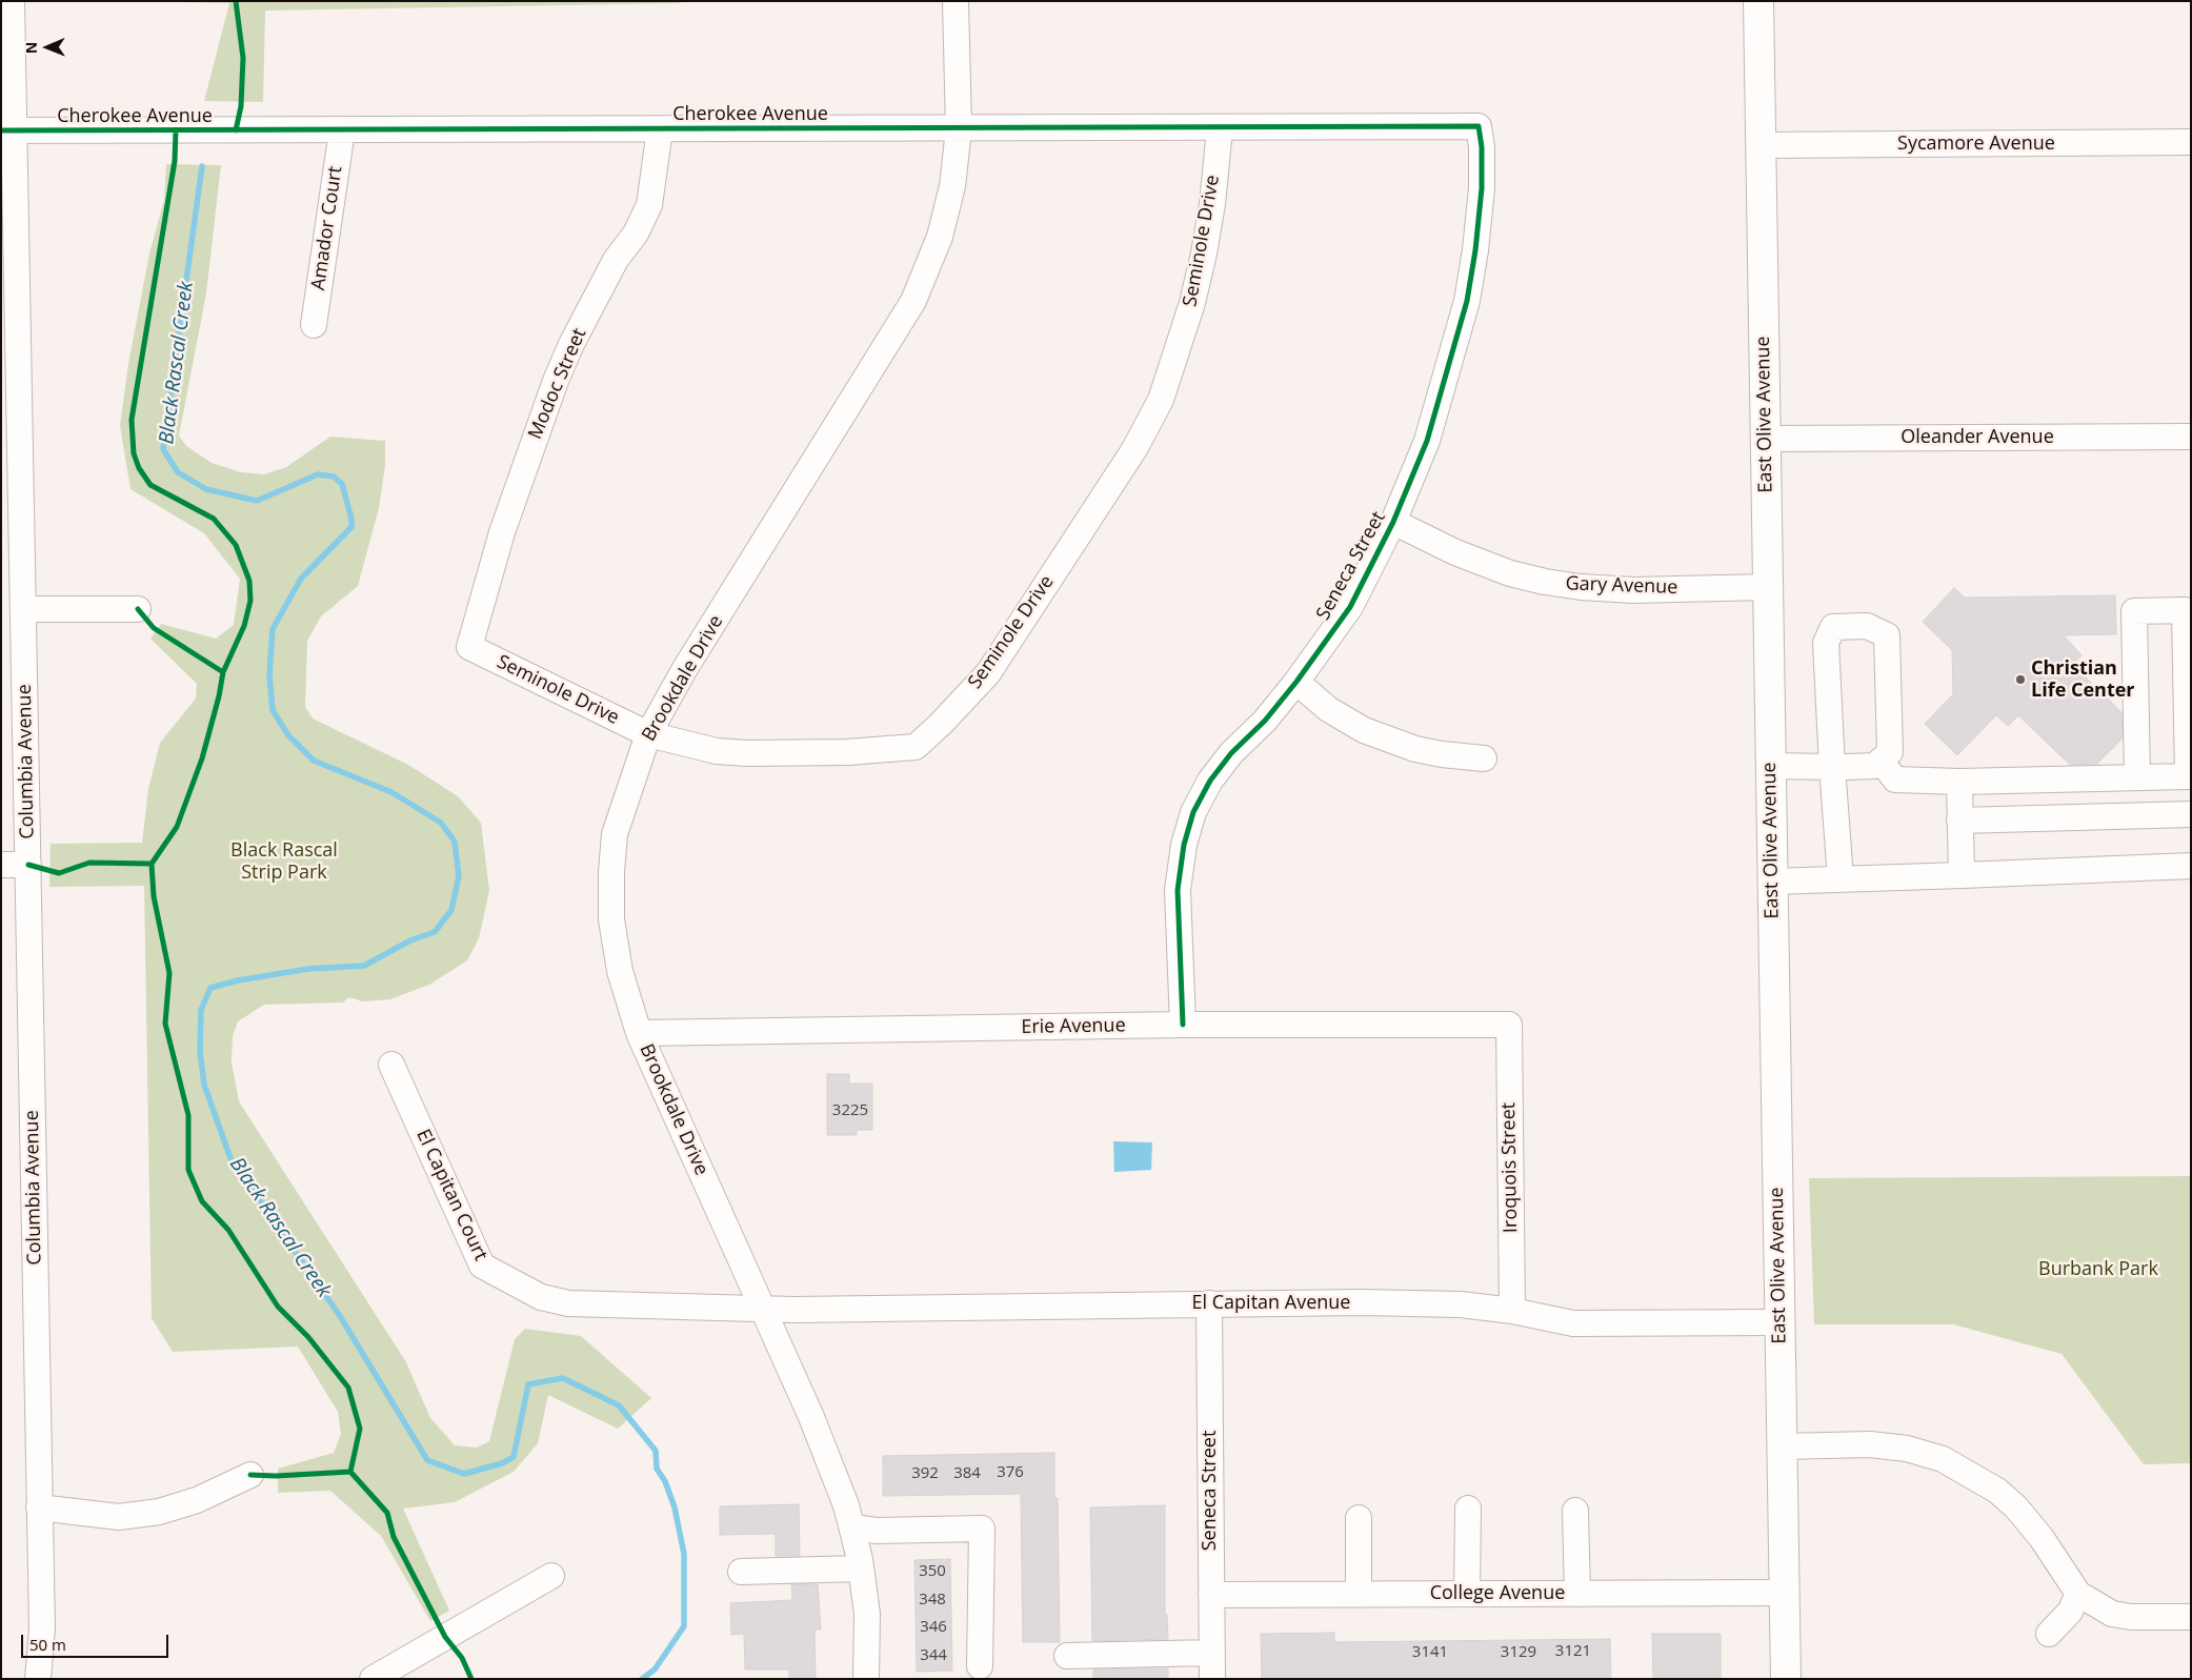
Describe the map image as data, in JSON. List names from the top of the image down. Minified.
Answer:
{"streets":{"main road":["East Olive Avenue"],"street":["Cherokee Avenue","Sycamore Avenue","Amador Court","Seminole Drive","Modoc Street","Oleander Avenue","Seneca Street","Gary Avenue","Brookdale Drive","Columbia Avenue","Erie Avenue","Iroquois Street","El Capitan Court","El Capitan Avenue","College Avenue"]},"crossings":[["Cherokee Avenue","Amador Court"],["Cherokee Avenue","Seminole Drive"],["Cherokee Avenue","Modoc Street"],["Cherokee Avenue","Seneca Street"],["Cherokee Avenue","Brookdale Drive"],["Cherokee Avenue","Columbia Avenue"],["Sycamore Avenue","East Olive Avenue"],["Seminole Drive","Modoc Street"],["Seminole Drive","Brookdale Drive"],["East Olive Avenue","Oleander Avenue"],["East Olive Avenue","Gary Avenue"],["East Olive Avenue","El Capitan Avenue"],["East Olive Avenue","College Avenue"],["Seneca Street","Gary Avenue"],["Seneca Street","Erie Avenue"],["Seneca Street","El Capitan Avenue"],["Seneca Street","College Avenue"],["Brookdale Drive","Erie Avenue"],["Brookdale Drive","El Capitan Court"],["Brookdale Drive","El Capitan Avenue"],["Erie Avenue","Iroquois Street"],["Iroquois Street","El Capitan Avenue"],["El Capitan Court","El Capitan Avenue"]],"water":["Black Rascal Creek"],"parks":["Black Rascal Strip Park","Burbank Park"],"places":["Christian Life Center"],"house_numbers":["3225","376","392","384","350","348","346","3121","3141","3129","344"],"scale_bar":"50 m","north":"left"}
